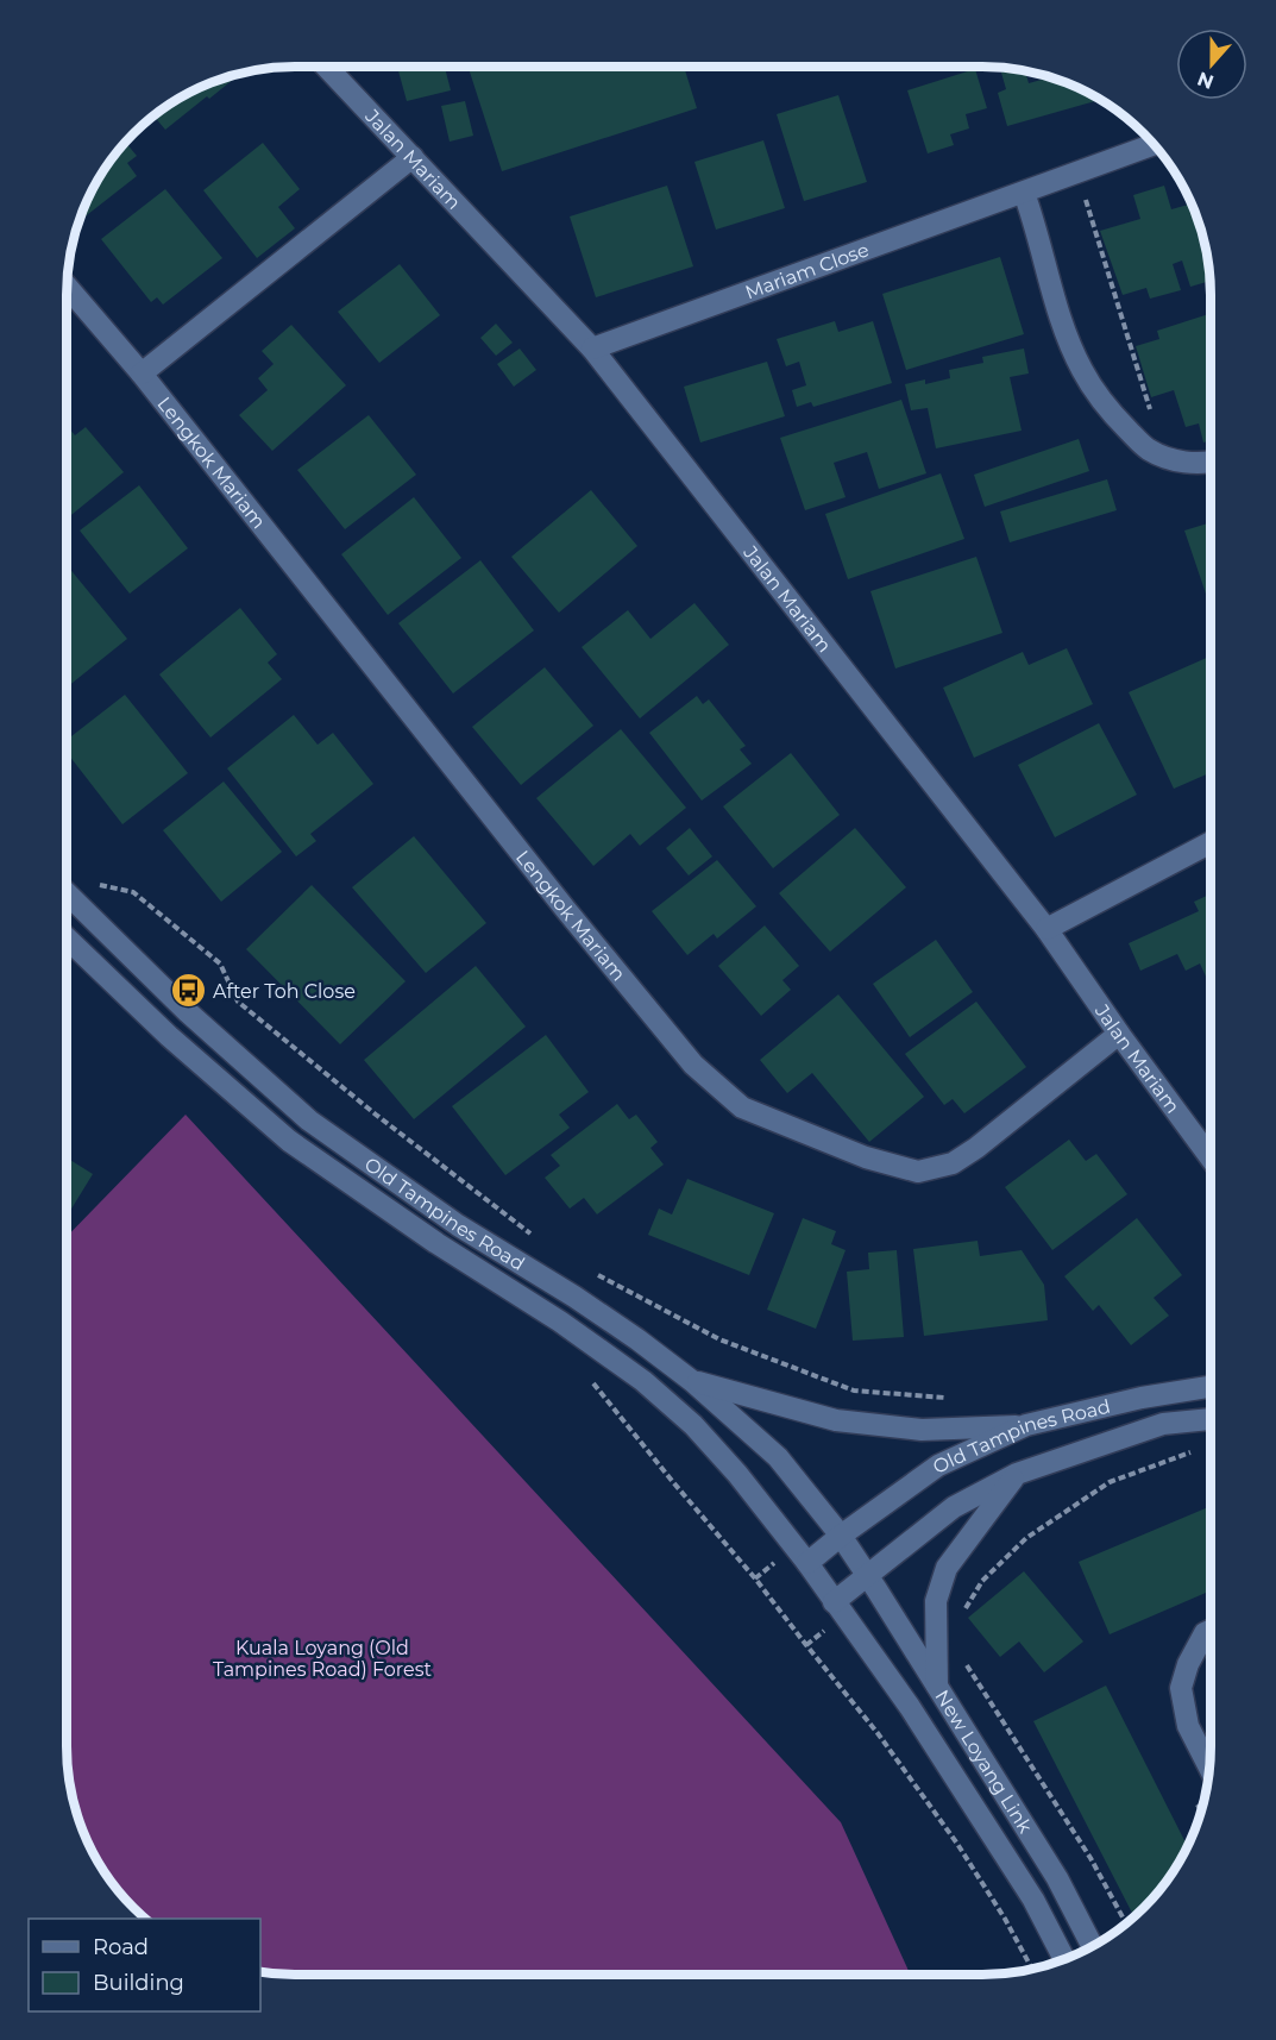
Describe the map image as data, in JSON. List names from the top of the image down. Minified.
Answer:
{"streets":{"street":["Jalan Mariam","Mariam Close","Lengkok Mariam","Old Tampines Road","New Loyang Link"]},"crossings":[["Jalan Mariam","Mariam Close"],["Jalan Mariam","Lengkok Mariam"],["Old Tampines Road","New Loyang Link"]],"parks":["Kuala Loyang (Old Tampines Road) Forest"],"places":{"bus stop":["After Toh Close"]},"legend":["Road","Building"],"north":"bottom"}
